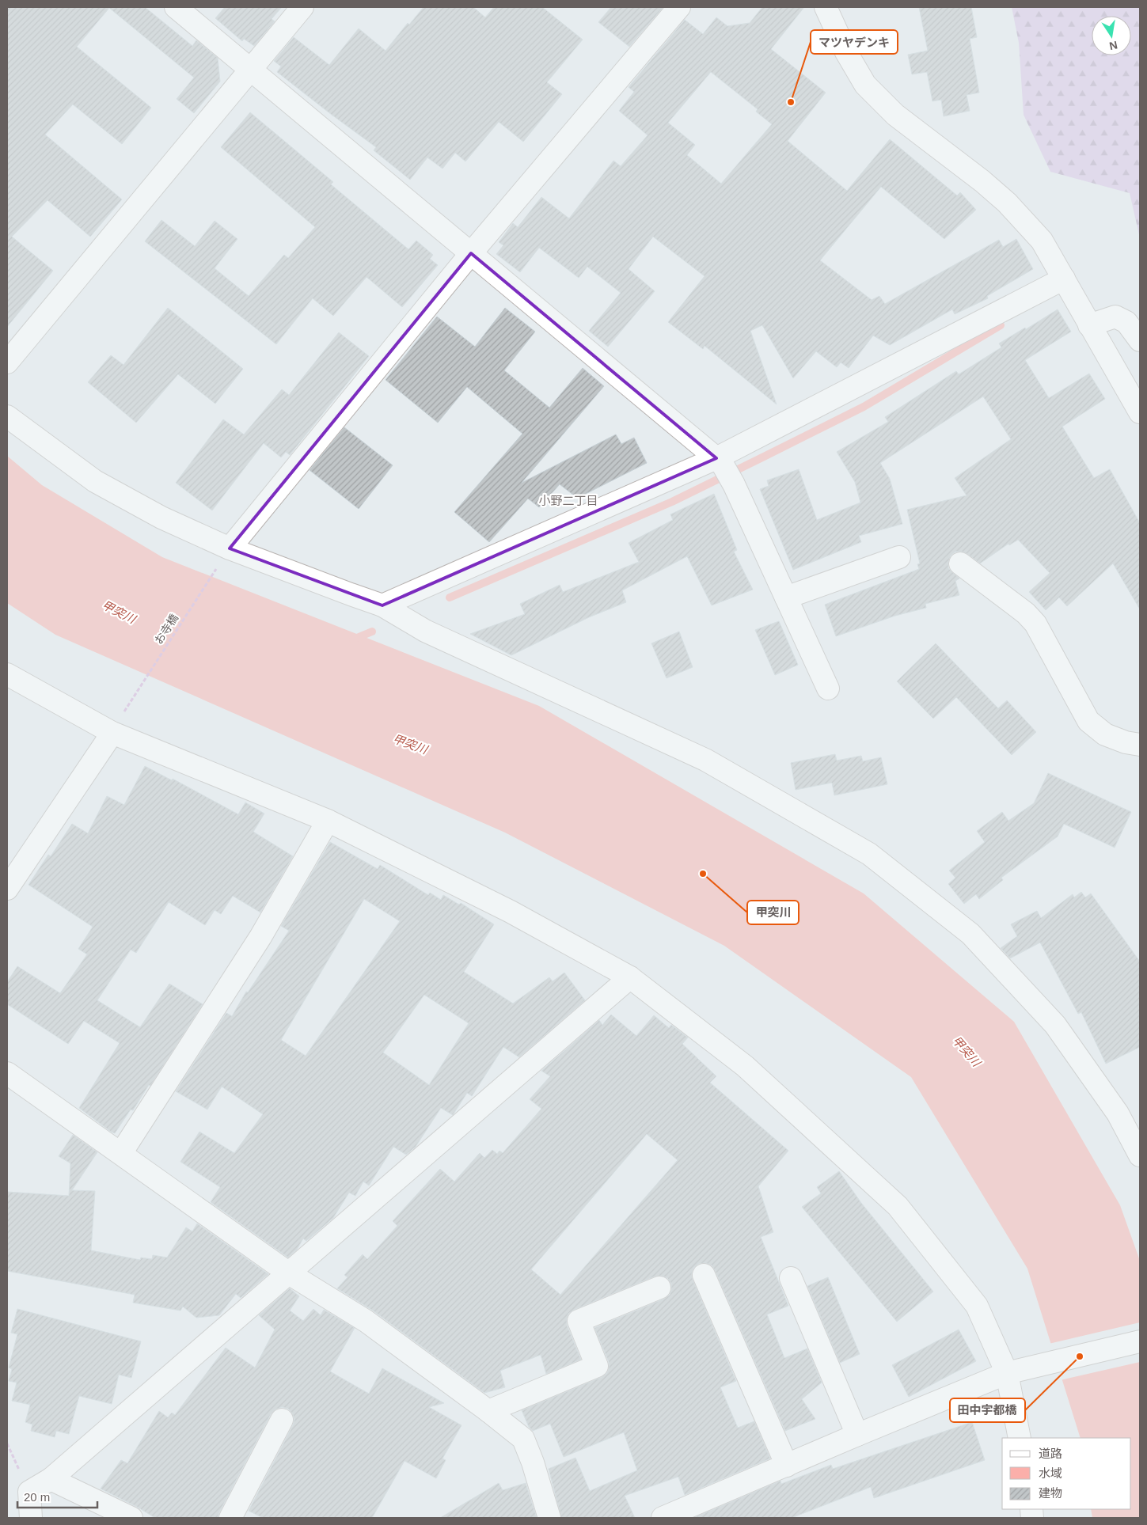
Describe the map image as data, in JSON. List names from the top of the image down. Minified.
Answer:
{"streets":{"path":["お寺橋"]},"districts":["小野二丁目"],"water":["甲突川"],"places":["マツヤデンキ","甲突川","田中宇都橋"],"legend":["道路","水域","建物"],"scale_bar":"20 m","north":"bottom"}
